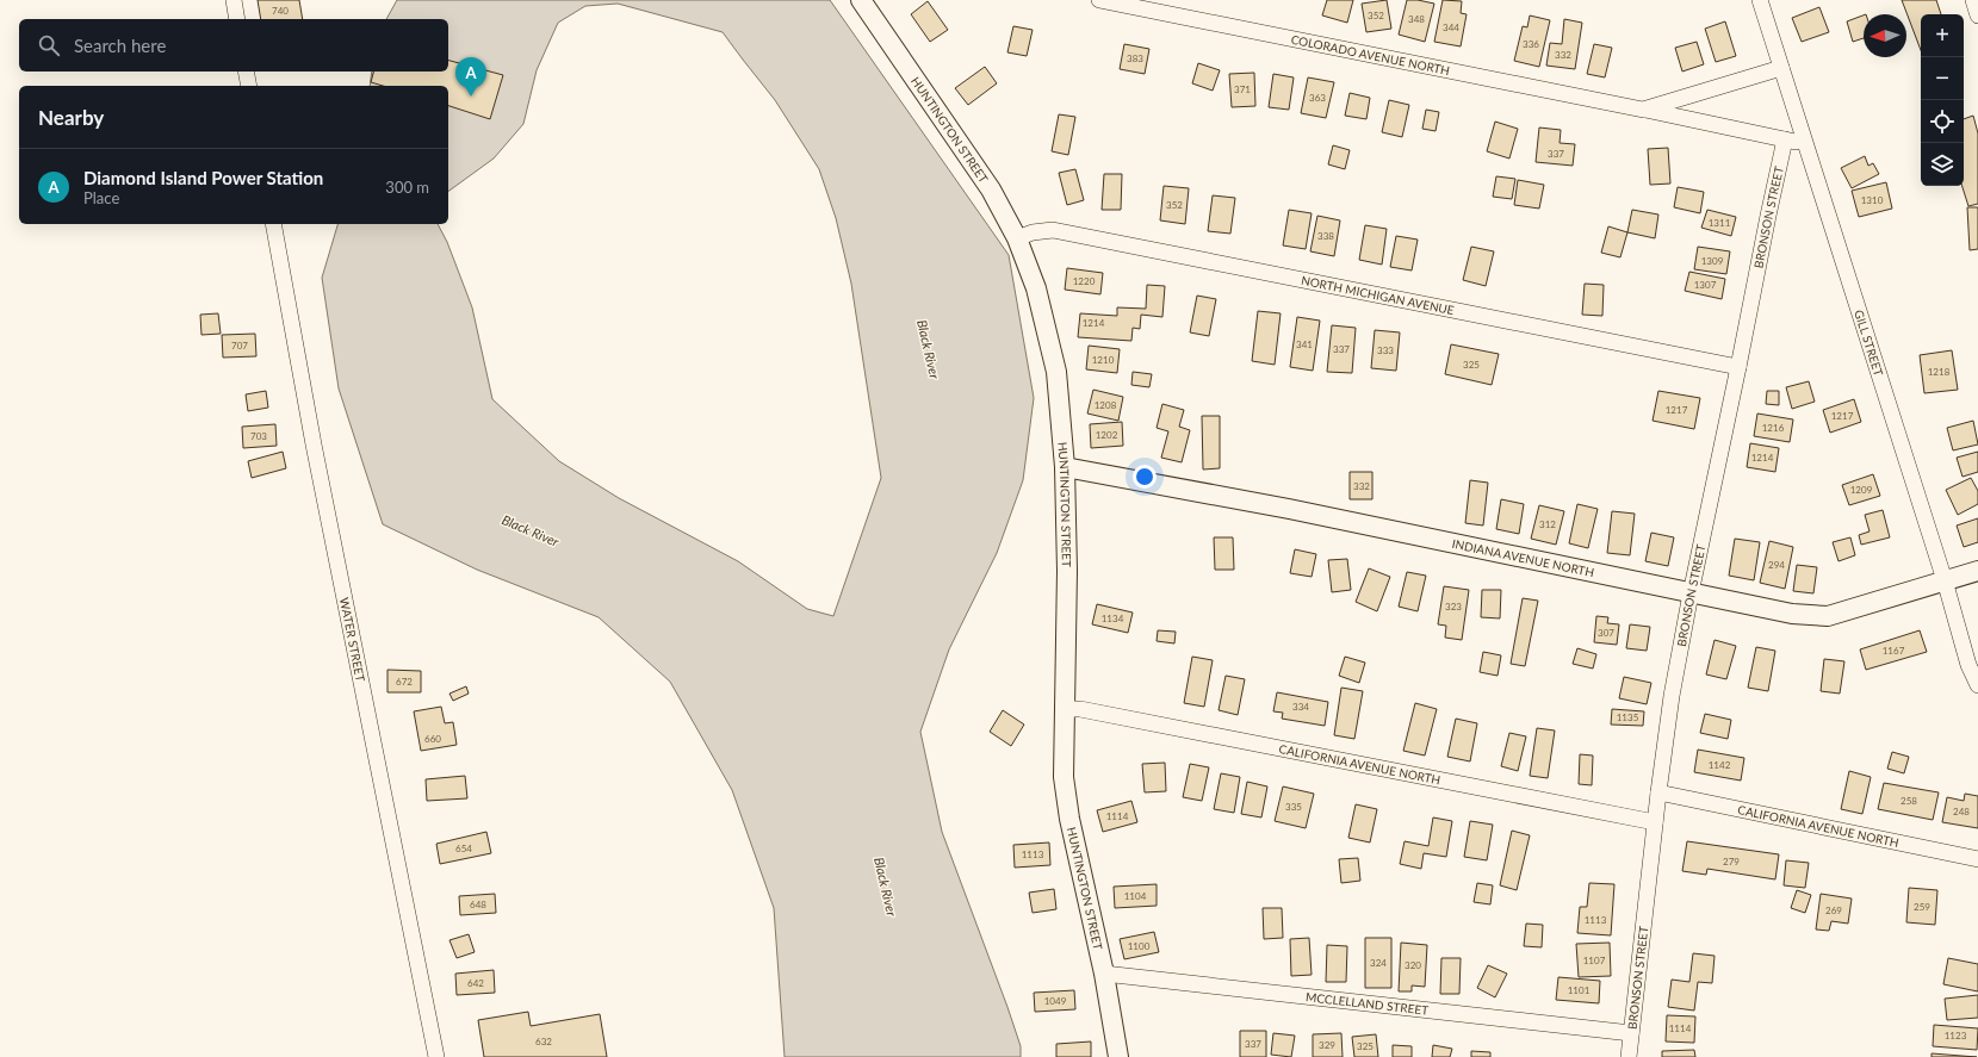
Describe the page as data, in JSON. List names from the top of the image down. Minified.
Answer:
{"streets":{"street":["COLORADO AVENUE NORTH","HUNTINGTON STREET","BRONSON STREET","NORTH MICHIGAN AVENUE","GILL STREET","INDIANA AVENUE NORTH","WATER STREET","CALIFORNIA AVENUE NORTH","MCCLELLAND STREET"]},"crossings":[["COLORADO AVENUE NORTH","BRONSON STREET"],["COLORADO AVENUE NORTH","GILL STREET"],["HUNTINGTON STREET","NORTH MICHIGAN AVENUE"],["HUNTINGTON STREET","INDIANA AVENUE NORTH"],["HUNTINGTON STREET","CALIFORNIA AVENUE NORTH"],["HUNTINGTON STREET","MCCLELLAND STREET"],["BRONSON STREET","NORTH MICHIGAN AVENUE"],["BRONSON STREET","INDIANA AVENUE NORTH"],["BRONSON STREET","CALIFORNIA AVENUE NORTH"],["BRONSON STREET","MCCLELLAND STREET"],["GILL STREET","INDIANA AVENUE NORTH"]],"water":["Black River"],"house_numbers":["740","352","348","344","336","332","383","371","363","337","1310","352","1311","338","1309","1220","1307","1214","341","707","337","333","1210","325","1218","1208","1217","1217","1216","1202","703","1214","332","1209","312","294","323","1134","307","1167","672","334","1135","660","1142","258","335","248","1114","654","1113","279","1104","648","259","269","1113","1100","1107","324","320","642","1101","1049","1114","1123","632","337","329","325"],"north":"left","page":{"map_buttons":["+","−"],"search":"Search here","pins":"A","heading":"Nearby","list":[{"mark":"A","name":"Diamond Island Power Station","note":"Place","value":"300 m"}]}}
